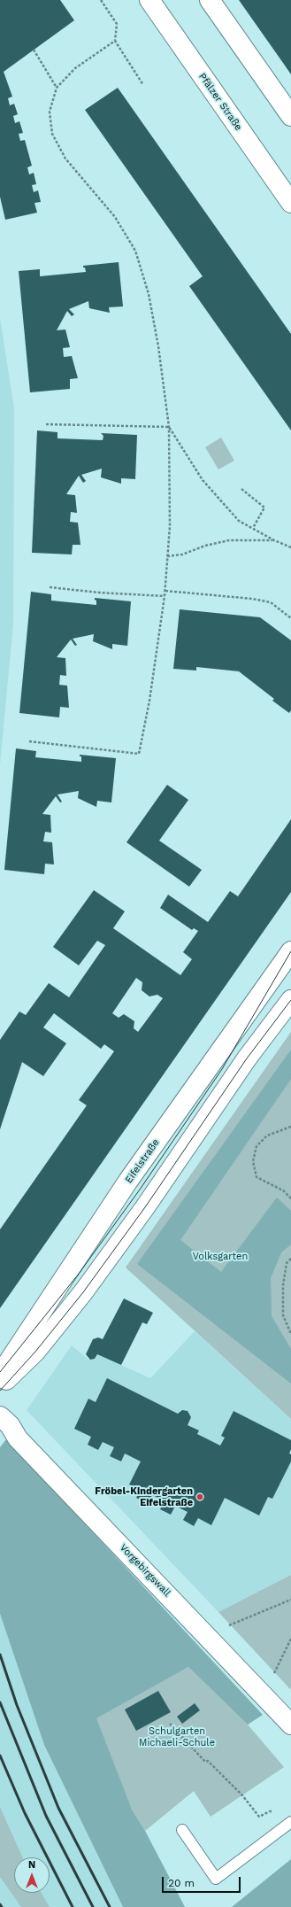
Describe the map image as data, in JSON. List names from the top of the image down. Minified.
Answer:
{"streets":{"street":["Pfälzer Straße","Eifelstraße","Vorgebirgswall"]},"parks":["Volksgarten","Schulgarten Michaeli-Schule"],"places":["Fröbel-Kindergarten Eifelstraße"],"scale_bar":"20 m","north":"top"}
